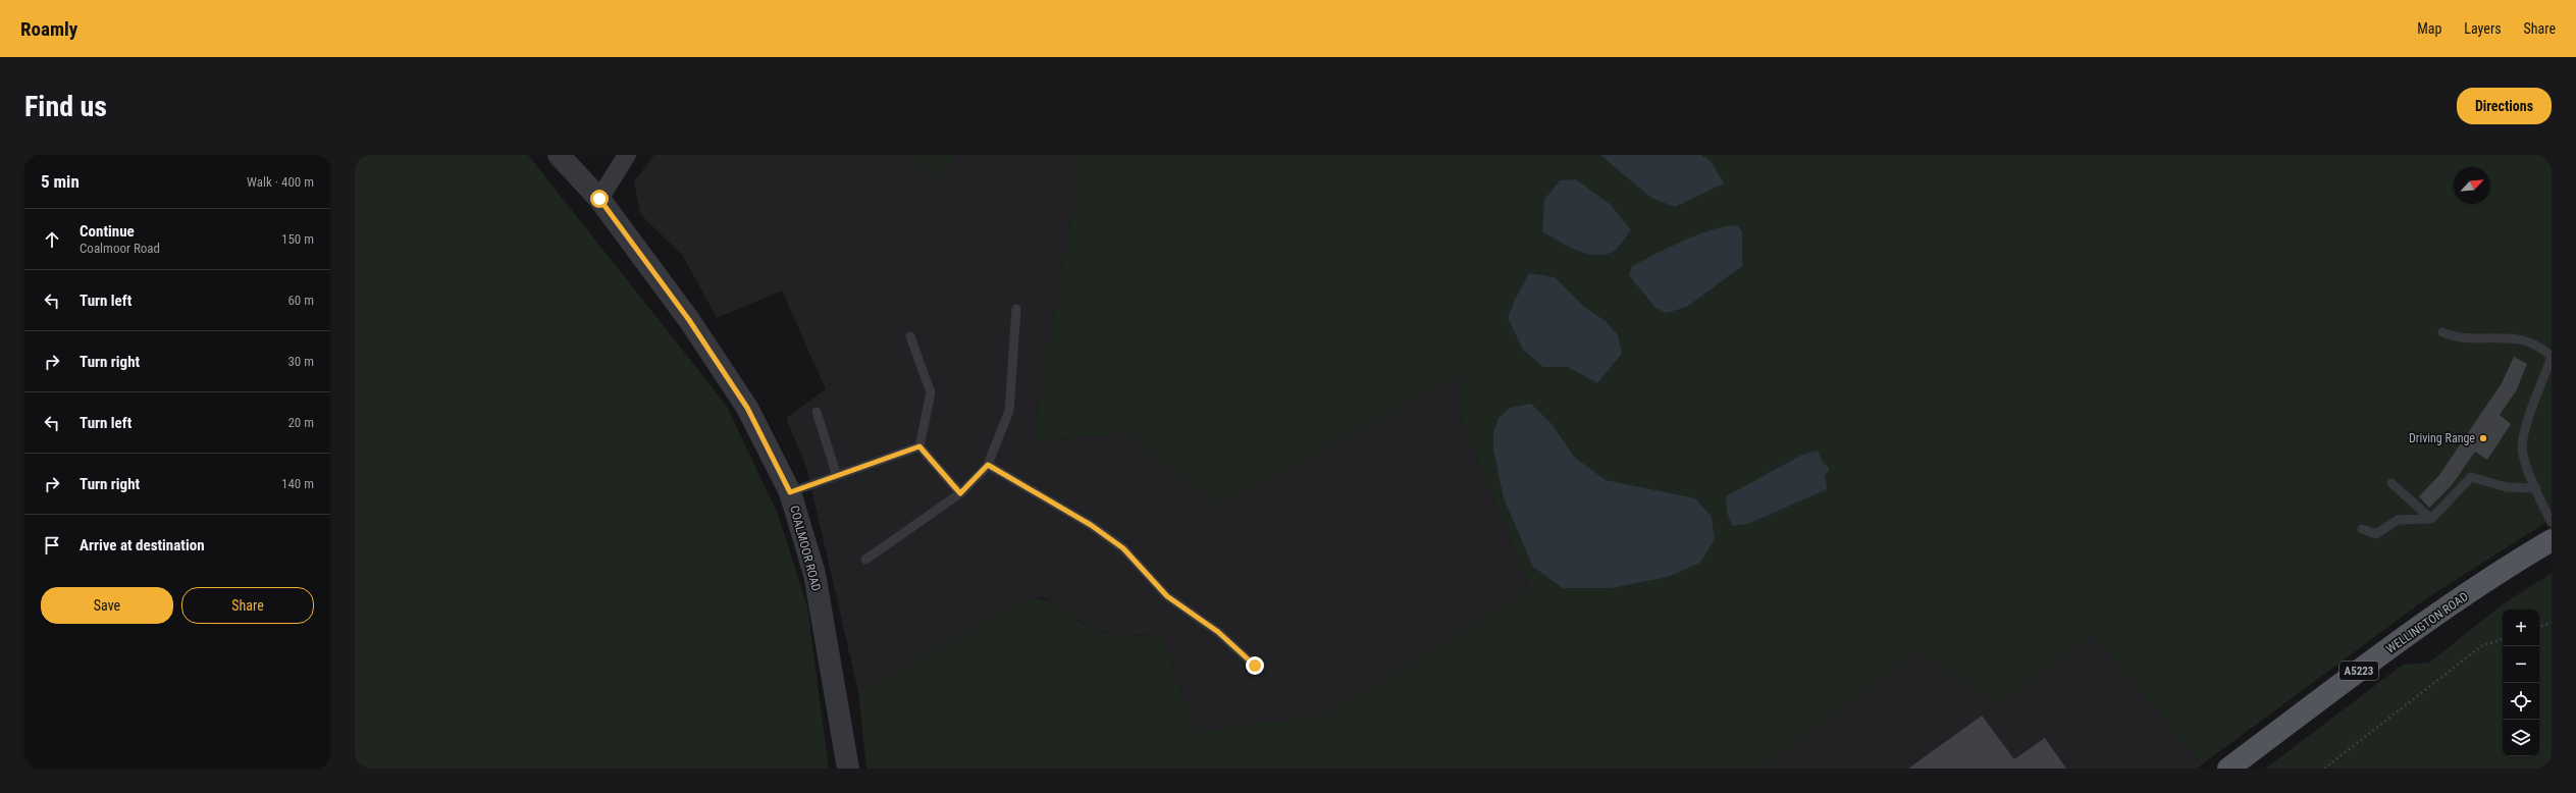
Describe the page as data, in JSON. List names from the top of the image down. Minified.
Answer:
{"streets":{"main road":["WELLINGTON ROAD","A5223"],"street":["COALMOOR ROAD"]},"places":["Driving Range"],"north":"top right","page":{"header":"Roamly","nav":["Map","Layers","Share"],"buttons":["Directions",["Save","Share"]],"title":"Find us","heading":["5 min","Walk · 400 m"],"list":[["Continue","Coalmoor Road","150 m"],["Turn left","60 m"],["Turn right","30 m"],["Turn left","20 m"],["Turn right","140 m"],"Arrive at destination"],"map_buttons":["+","−"]}}
